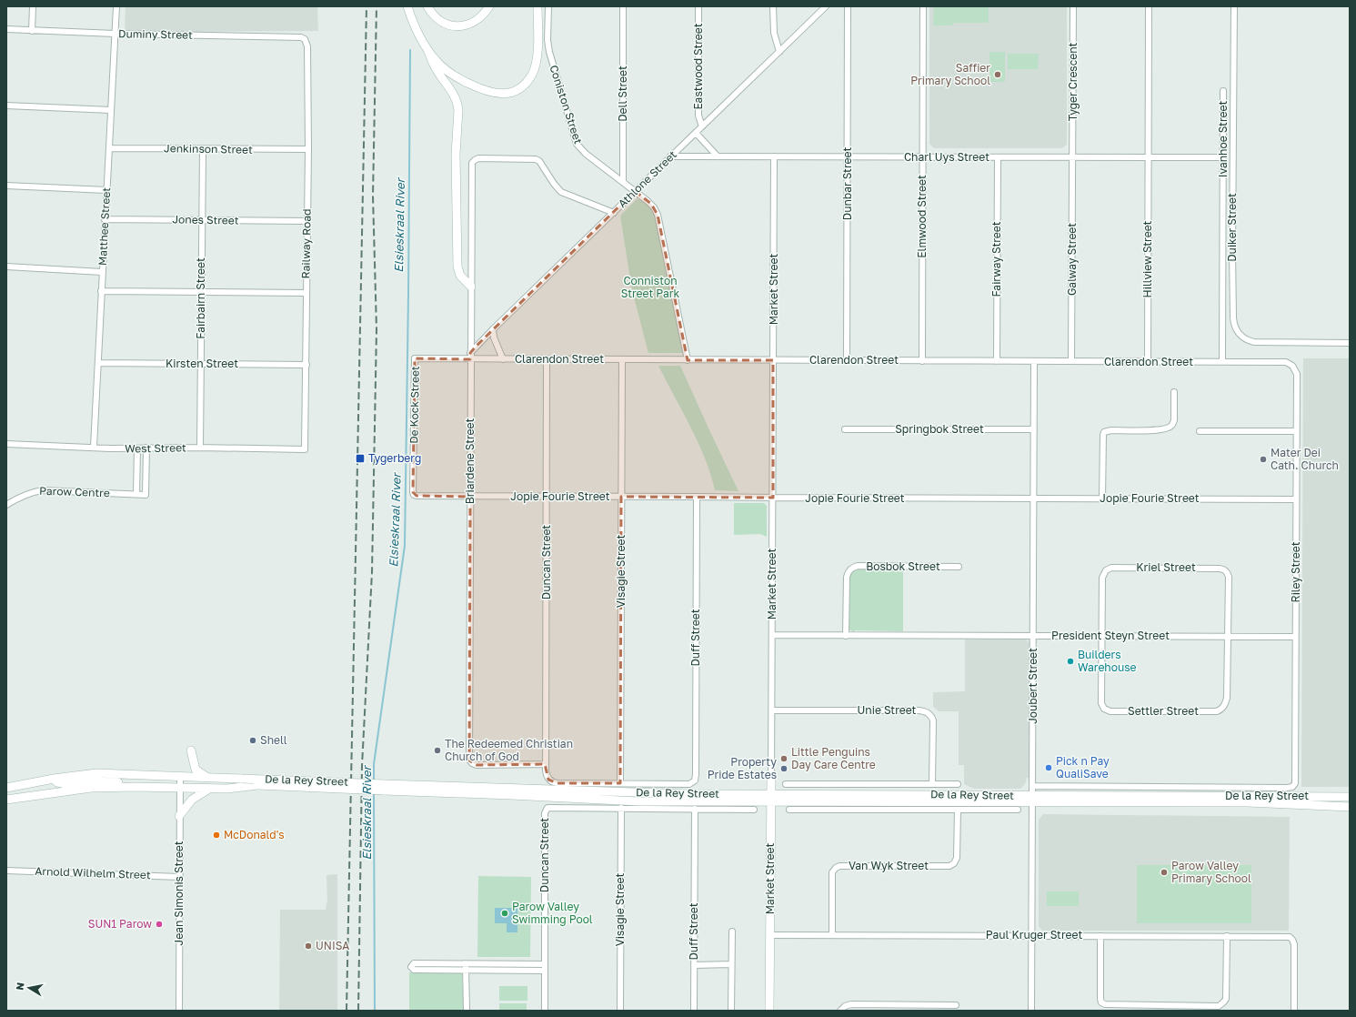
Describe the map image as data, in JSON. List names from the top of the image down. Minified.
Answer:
{"streets":{"main road":["Market Street","De la Rey Street"],"street":["Duminy Street","Eastwood Street","Tyger Crescent","Dell Street","Coniston Street","Ivanhoe Street","Jenkinson Street","Charl Uys Street","Athlone Street","Dunbar Street","Elmwood Street","Jones Street","Matthee Street","Duiker Street","Railway Road","Fairway Street","Galway Street","Hillview Street","Fairbairn Street","Clarendon Street","Kirsten Street","De Kock Street","Springbok Street","West Street","Briardene Street","Parow Centre","Jopie Fourie Street","Duncan Street","Bosbok Street","Kriel Street","Visagie Street","Riley Street","President Steyn Street","Duff Street","Joubert Street","Unie Street","Settler Street","Van Wyk Street","Arnold Wilhelm Street","Jean Simonis Street","Paul Kruger Street"]},"crossings":[["Duminy Street","Matthee Street"],["Duminy Street","Railway Road"],["Eastwood Street","Athlone Street"],["Tyger Crescent","Charl Uys Street"],["Tyger Crescent","Galway Street"],["Dell Street","Coniston Street"],["Coniston Street","Athlone Street"],["Coniston Street","Clarendon Street"],["Ivanhoe Street","Charl Uys Street"],["Ivanhoe Street","Clarendon Street"],["Jenkinson Street","Matthee Street"],["Jenkinson Street","Railway Road"],["Jenkinson Street","Fairbairn Street"],["Charl Uys Street","Athlone Street"],["Charl Uys Street","Dunbar Street"],["Charl Uys Street","Elmwood Street"],["Charl Uys Street","Fairway Street"],["Charl Uys Street","Galway Street"],["Charl Uys Street","Hillview Street"],["Charl Uys Street","Market Street"],["Athlone Street","Clarendon Street"],["Athlone Street","Briardene Street"],["Dunbar Street","Clarendon Street"],["Elmwood Street","Clarendon Street"],["Jones Street","Matthee Street"],["Jones Street","Railway Road"],["Jones Street","Fairbairn Street"],["Matthee Street","Kirsten Street"],["Matthee Street","West Street"],["Railway Road","Kirsten Street"],["Railway Road","West Street"],["Fairway Street","Clarendon Street"],["Galway Street","Clarendon Street"],["Hillview Street","Clarendon Street"],["Market Street","Clarendon Street"],["Market Street","Jopie Fourie Street"],["Market Street","President Steyn Street"],["Market Street","Unie Street"],["Market Street","De la Rey Street"],["Market Street","Paul Kruger Street"],["Fairbairn Street","Kirsten Street"],["Fairbairn Street","West Street"],["Clarendon Street","De Kock Street"],["Clarendon Street","Briardene Street"],["Clarendon Street","Duncan Street"],["Clarendon Street","Visagie Street"],["Clarendon Street","Riley Street"],["Clarendon Street","Joubert Street"],["De Kock Street","Jopie Fourie Street"],["Springbok Street","Joubert Street"],["West Street","Parow Centre"],["Briardene Street","Jopie Fourie Street"],["Briardene Street","Duncan Street"],["Briardene Street","De la Rey Street"],["Jopie Fourie Street","Duncan Street"],["Jopie Fourie Street","Visagie Street"],["Jopie Fourie Street","Riley Street"],["Jopie Fourie Street","Duff Street"],["Jopie Fourie Street","Joubert Street"],["Duncan Street","De la Rey Street"],["Bosbok Street","President Steyn Street"],["Kriel Street","President Steyn Street"],["Kriel Street","Settler Street"],["Visagie Street","De la Rey Street"],["Riley Street","President Steyn Street"],["Riley Street","De la Rey Street"],["President Steyn Street","Joubert Street"],["President Steyn Street","Settler Street"],["Duff Street","De la Rey Street"],["Joubert Street","De la Rey Street"],["Joubert Street","Paul Kruger Street"],["Unie Street","De la Rey Street"],["De la Rey Street","Van Wyk Street"],["De la Rey Street","Jean Simonis Street"],["Van Wyk Street","Paul Kruger Street"],["Arnold Wilhelm Street","Jean Simonis Street"]],"water":["Elsieskraal River"],"parks":["Conniston Street Park"],"places":{"other":["Saffier Primary School","Mater Dei Cath. Church","Builders Warehouse","Shell","The Redeemed Christian Church of God","Little Penguins Day Care Centre","Pick n Pay QualiSave","Property Pride Estates","McDonald's","Parow Valley Primary School","Parow Valley Swimming Pool","SUN1 Parow","UNISA"],"transit":["Tygerberg"]},"north":"left"}
